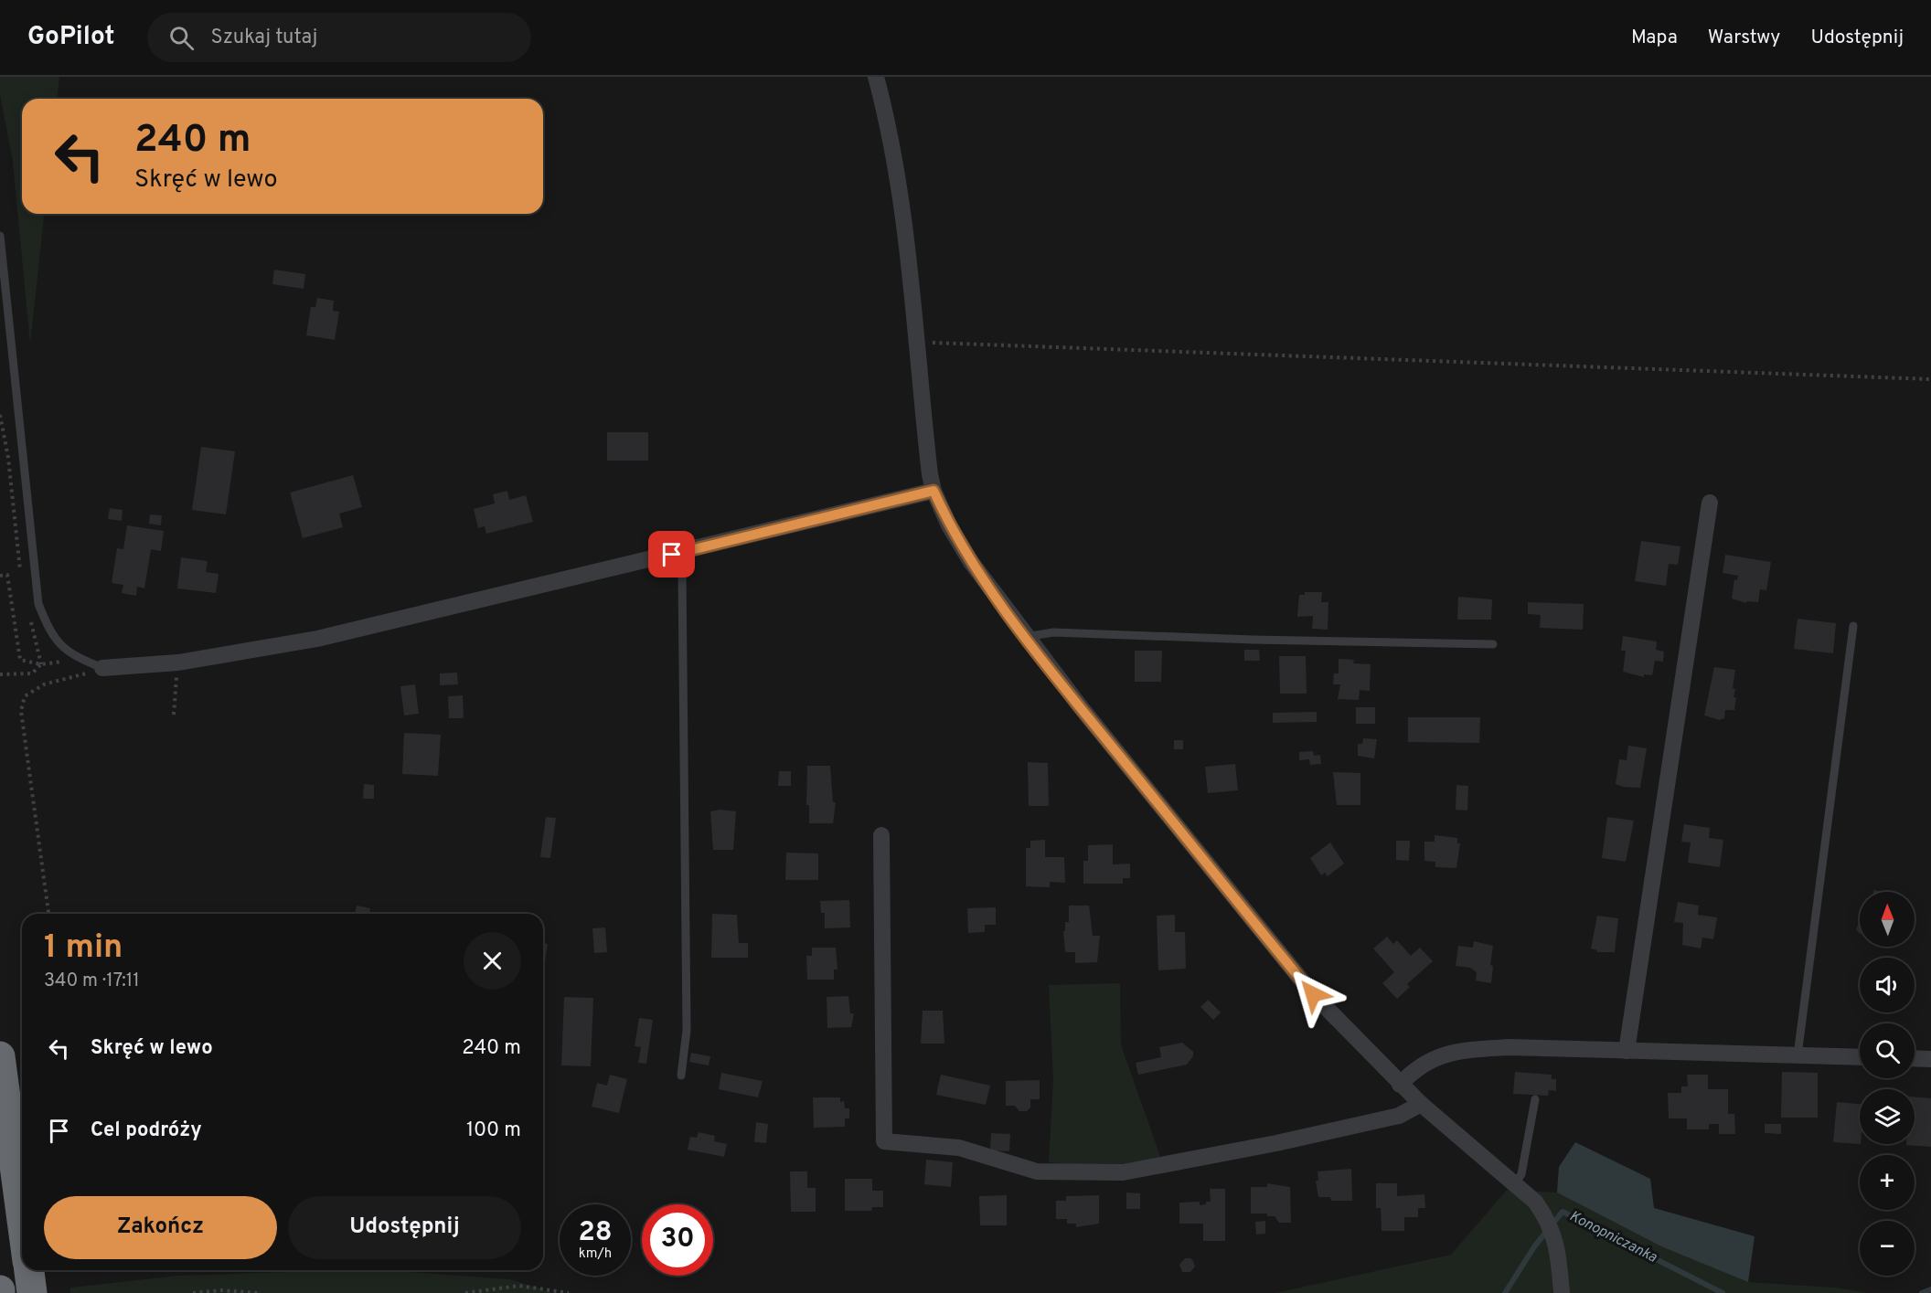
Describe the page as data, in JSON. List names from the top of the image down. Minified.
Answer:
{"water":["Konopniczanka"],"north":"top","page":{"header":"GoPilot","search":"Szukaj tutaj","nav":["Mapa","Warstwy","Udostępnij"],"turn":["240 m","Skręć w lewo"],"map_buttons":["+","−"],"heading":["1 min","340 m · 17:11"],"list":[{"name":"Skręć w lewo","value":"240 m"},{"name":"Cel podróży","value":"100 m"}],"buttons":["Zakończ","Udostępnij"],"speed":"28 km/h","limit":"30"}}
